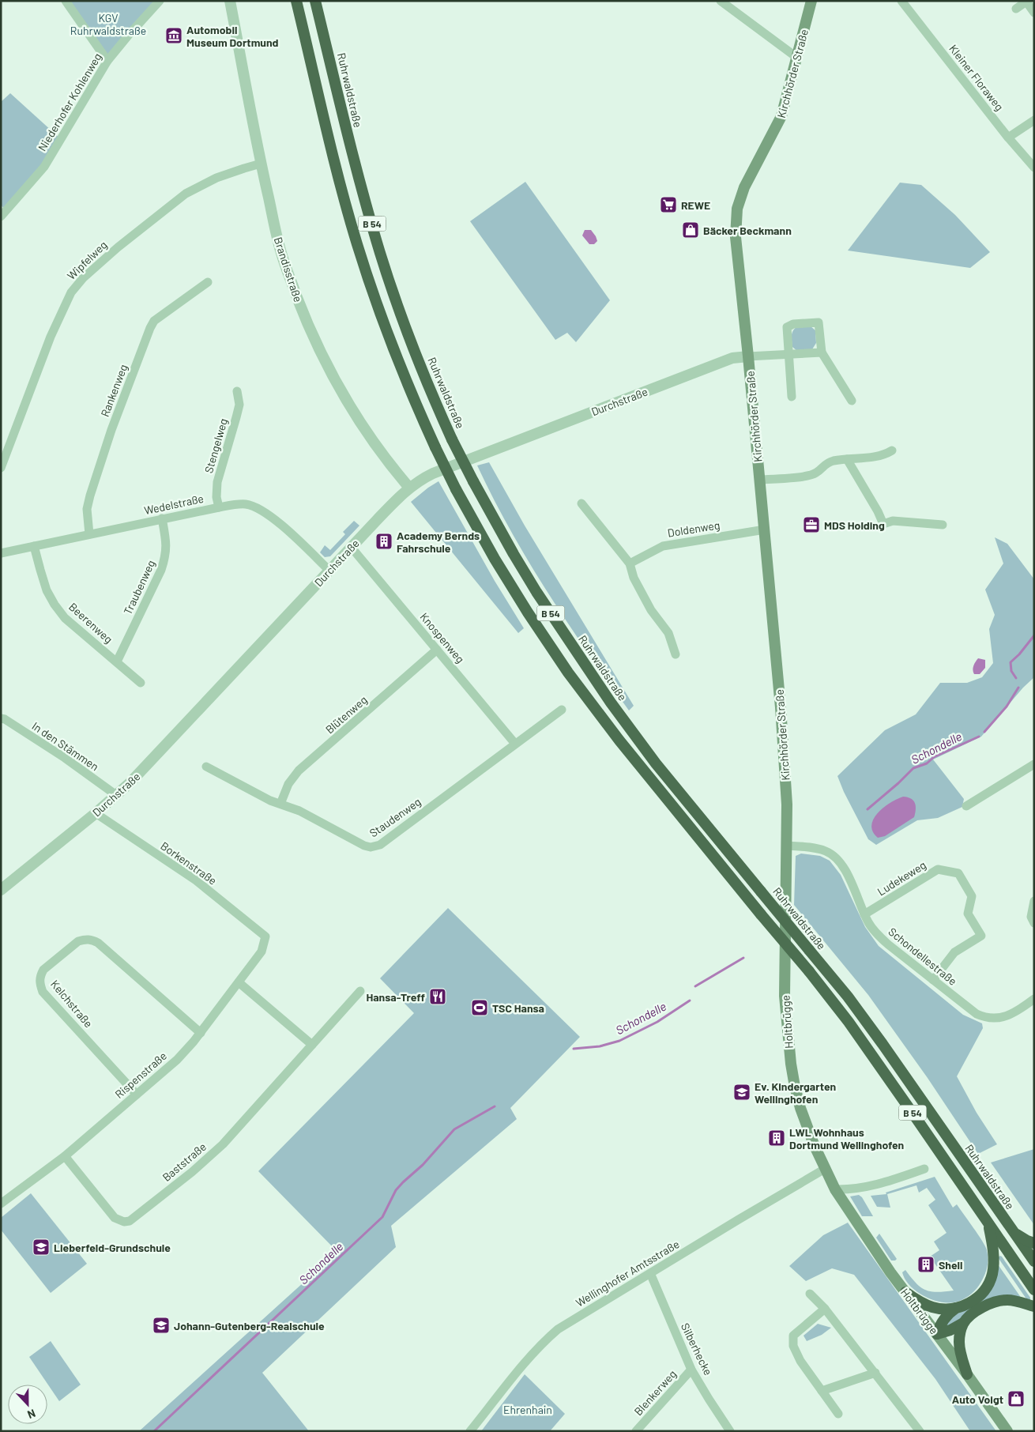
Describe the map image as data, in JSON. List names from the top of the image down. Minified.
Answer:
{"streets":{"highway":["Ruhrwaldstraße","B 54"],"main road":["Kirchhörder Straße","Holtbrügge"],"street":["Kleiner Floraweg","Niederhofer Kohlenweg","Wipfelweg","Brandisstraße","Rankenweg","Durchstraße","Stengelweg","Wedelstraße","Doldenweg","Traubenweg","Beerenweg","Knospenweg","Blütenweg","In den Stämmen","Staudenweg","Borkenstraße","Ludekeweg","Schondellestraße","Kelchstraße","Rispenstraße","Baststraße","Wellinghofer Amtsstraße","Silberhecke","Blenkerweg"]},"crossings":[["Kirchhörder Straße","Durchstraße"],["Kirchhörder Straße","Doldenweg"],["Kirchhörder Straße","Schondellestraße"],["Kirchhörder Straße","Holtbrügge"],["Wipfelweg","Brandisstraße"],["Brandisstraße","Durchstraße"],["Rankenweg","Wedelstraße"],["Durchstraße","Wedelstraße"],["Durchstraße","Knospenweg"],["Durchstraße","In den Stämmen"],["Durchstraße","Borkenstraße"],["Stengelweg","Wedelstraße"],["Wedelstraße","Traubenweg"],["Wedelstraße","Beerenweg"],["Traubenweg","Beerenweg"],["Knospenweg","Blütenweg"],["Knospenweg","Staudenweg"],["Blütenweg","Staudenweg"],["Borkenstraße","Rispenstraße"],["Ludekeweg","Schondellestraße"],["Schondellestraße","Holtbrügge"],["Kelchstraße","Rispenstraße"],["Holtbrügge","Wellinghofer Amtsstraße"],["Rispenstraße","Baststraße"],["Wellinghofer Amtsstraße","Silberhecke"],["Silberhecke","Blenkerweg"]],"water":["Schondelle"],"parks":["KGV Ruhrwaldstraße","Ehrenhain"],"places":{"museum":["Automobil Museum Dortmund"],"supermarket":["REWE"],"shop":["Bäcker Beckmann","Auto Voigt"],"office":["MDS Holding"],"building":["Academy Bernds Fahrschule","LWL Wohnhaus Dortmund Wellinghofen","Shell"],"restaurant":["Hansa-Treff"],"sports":["TSC Hansa"],"school or university":["Ev. Kindergarten Wellinghofen","Lieberfeld-Grundschule","Johann-Gutenberg-Realschule"]},"north":"bottom"}
